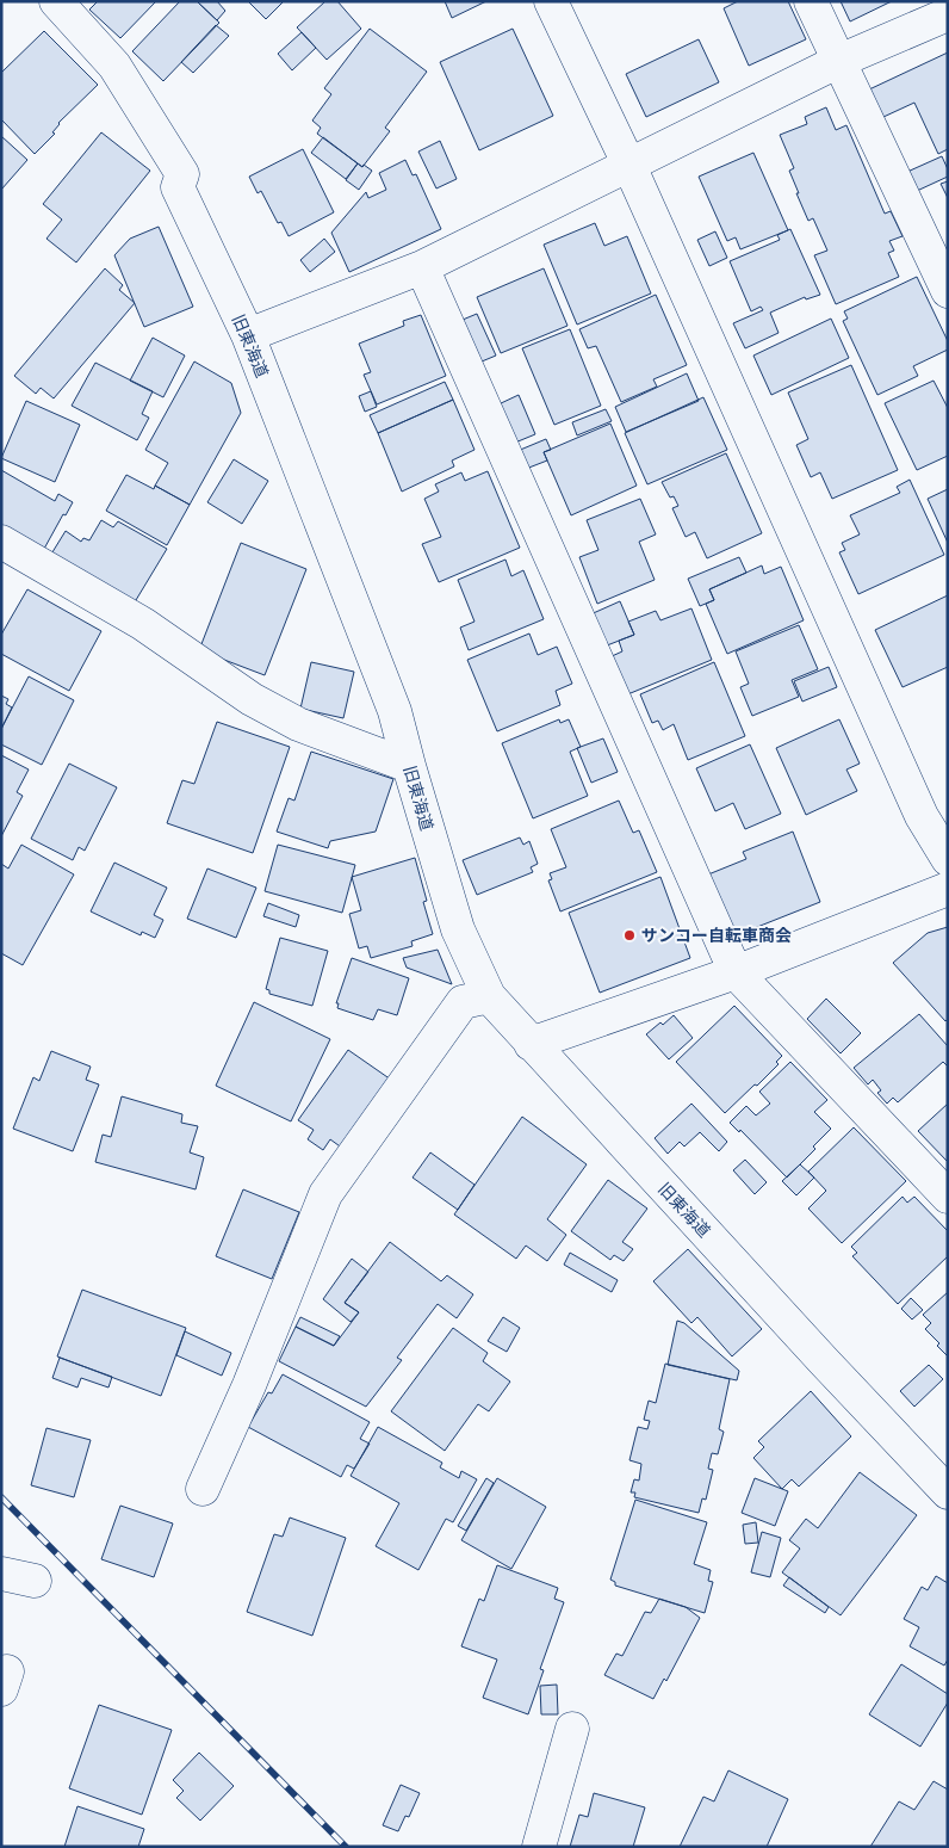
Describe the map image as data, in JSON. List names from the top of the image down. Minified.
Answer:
{"streets":{"street":["旧東海道"]},"places":["サンコー自転車商会"]}
